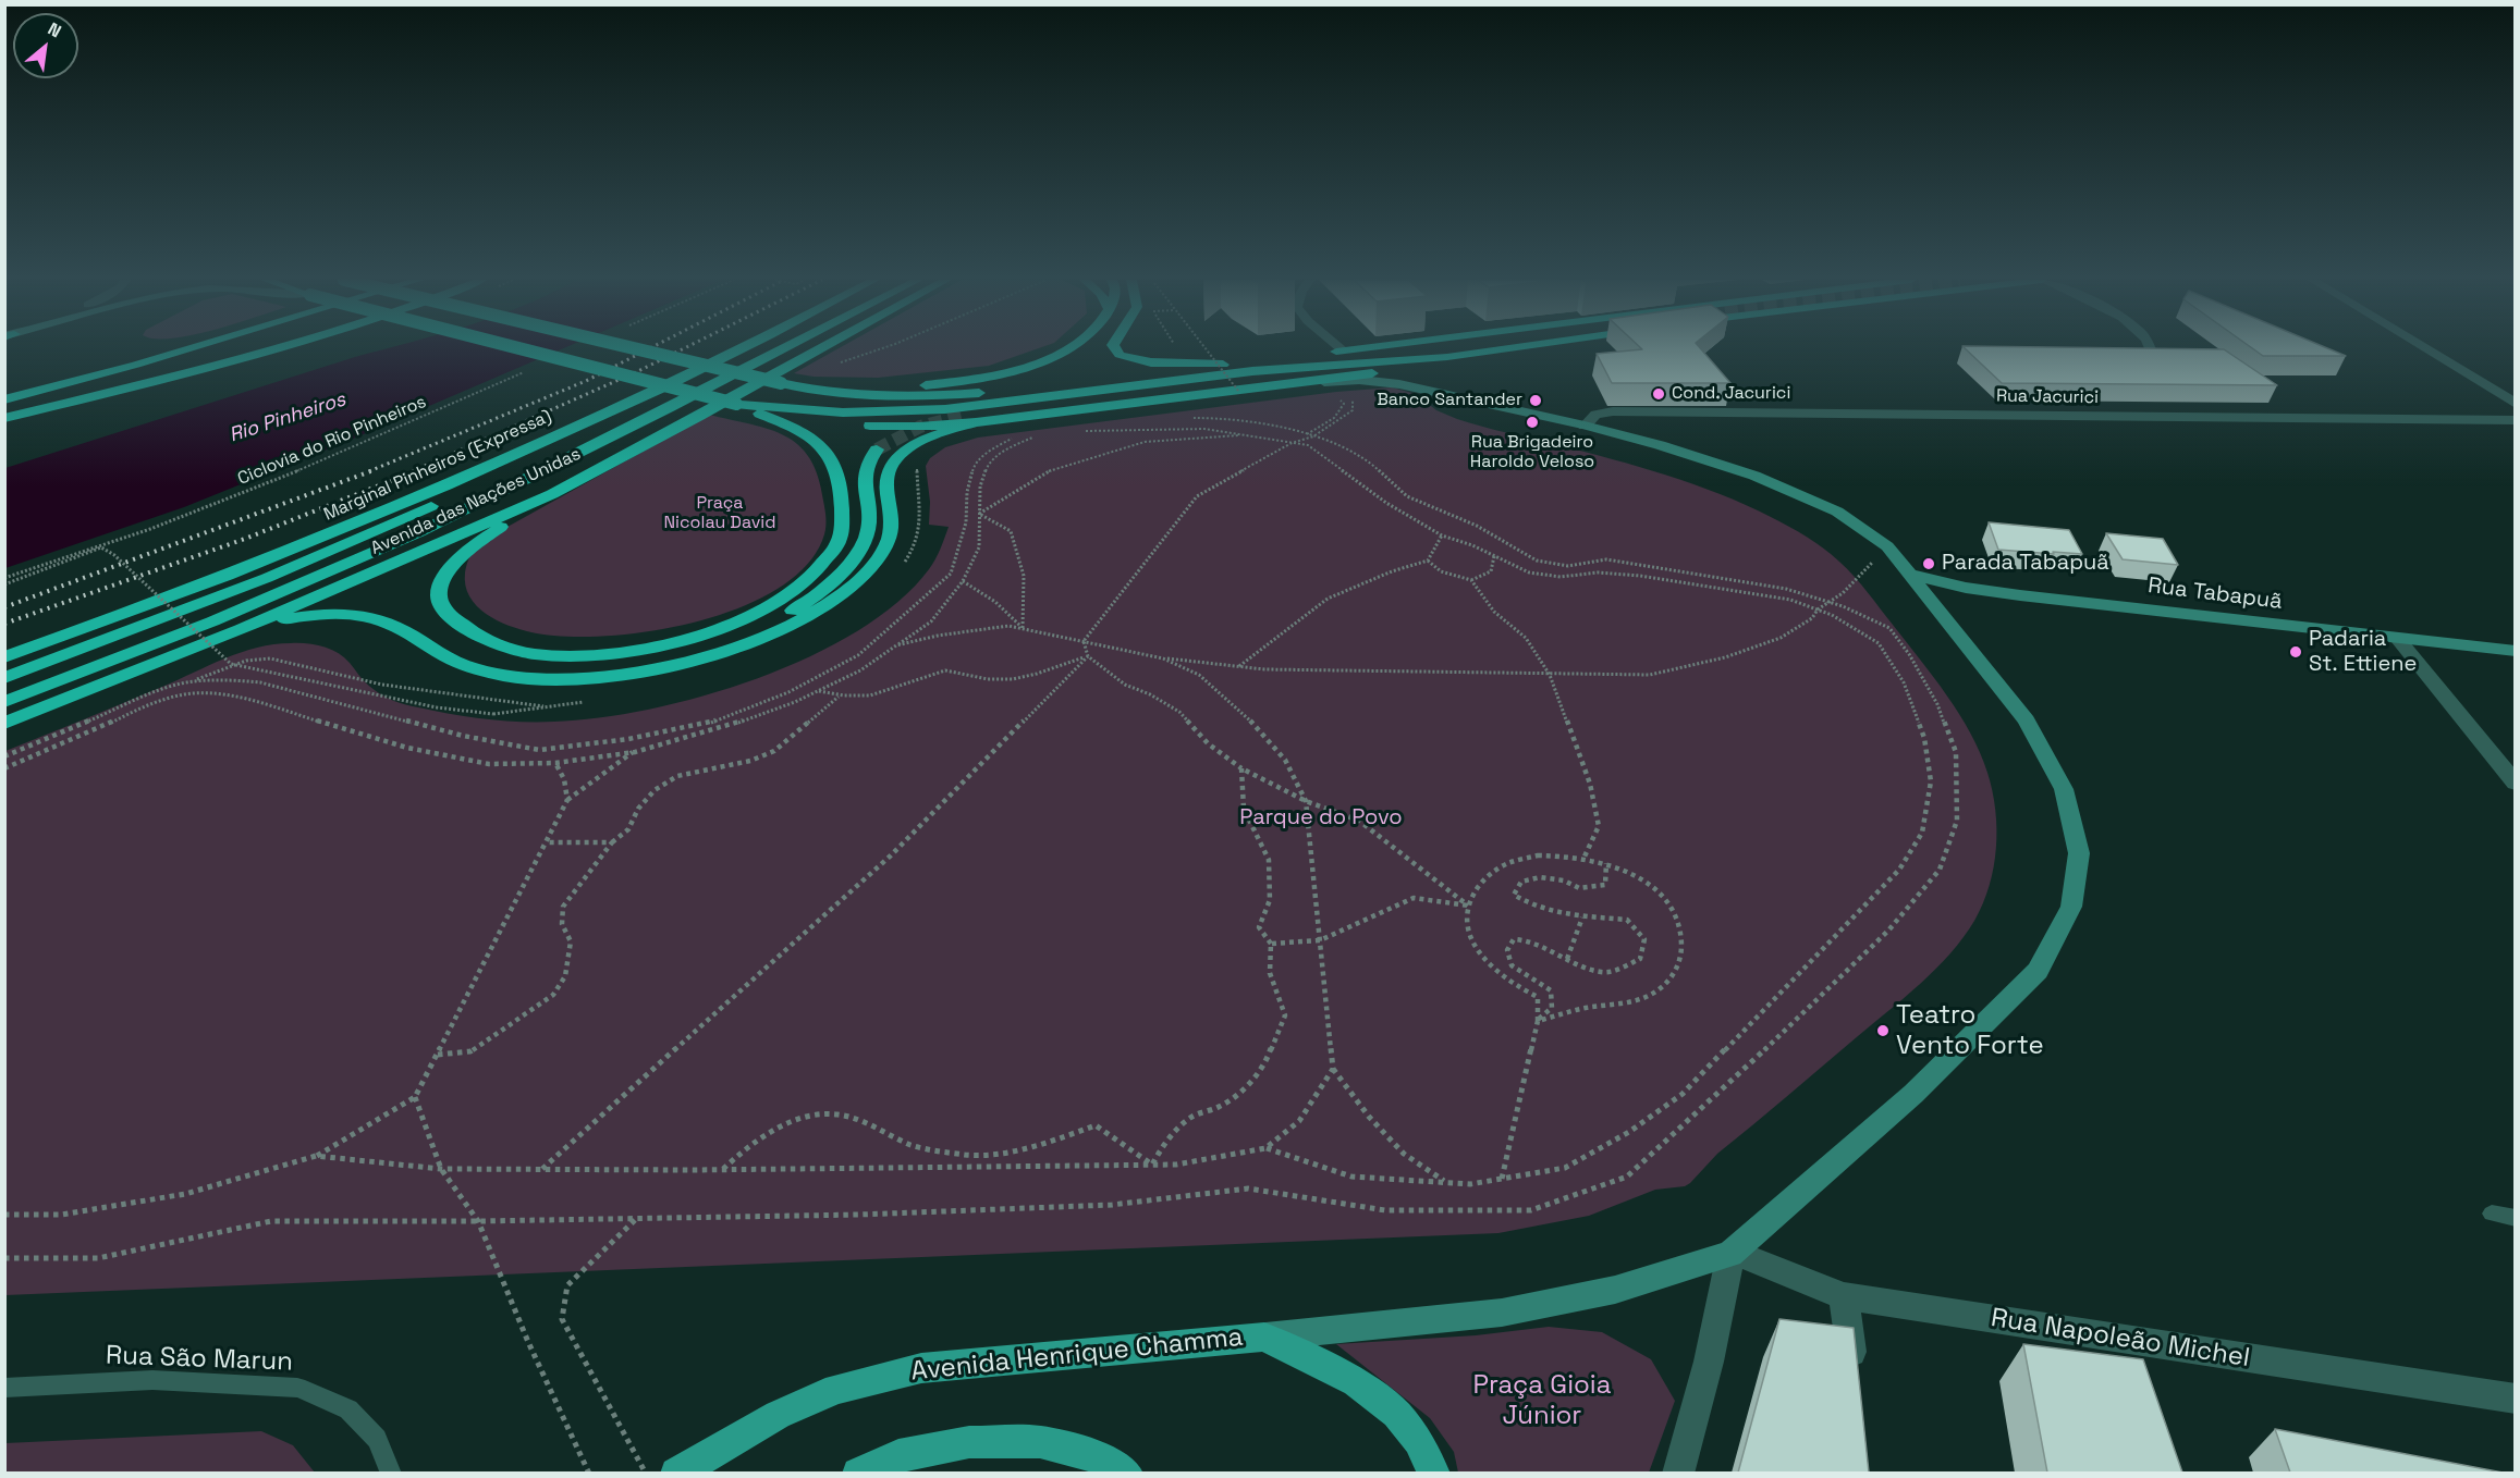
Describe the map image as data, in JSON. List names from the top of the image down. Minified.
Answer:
{"streets":{"highway":["Marginal Pinheiros (Expressa)","Avenida das Nações Unidas"],"main road":["Avenida Henrique Chamma"],"street":["Rua Jacurici","Rua Tabapuã","Rua Napoleão Michel"],"lane":["Rua São Marun"],"path":["Ciclovia do Rio Pinheiros"]},"water":["Rio Pinheiros"],"parks":["Praça Nicolau David","Parque do Povo","Praça Gioia Júnior"],"places":["Cond. Jacurici","Banco Santander","Rua Brigadeiro Haroldo Veloso","Parada Tabapuã","Padaria St. Ettiene","Teatro Vento Forte"],"north":"top right"}
